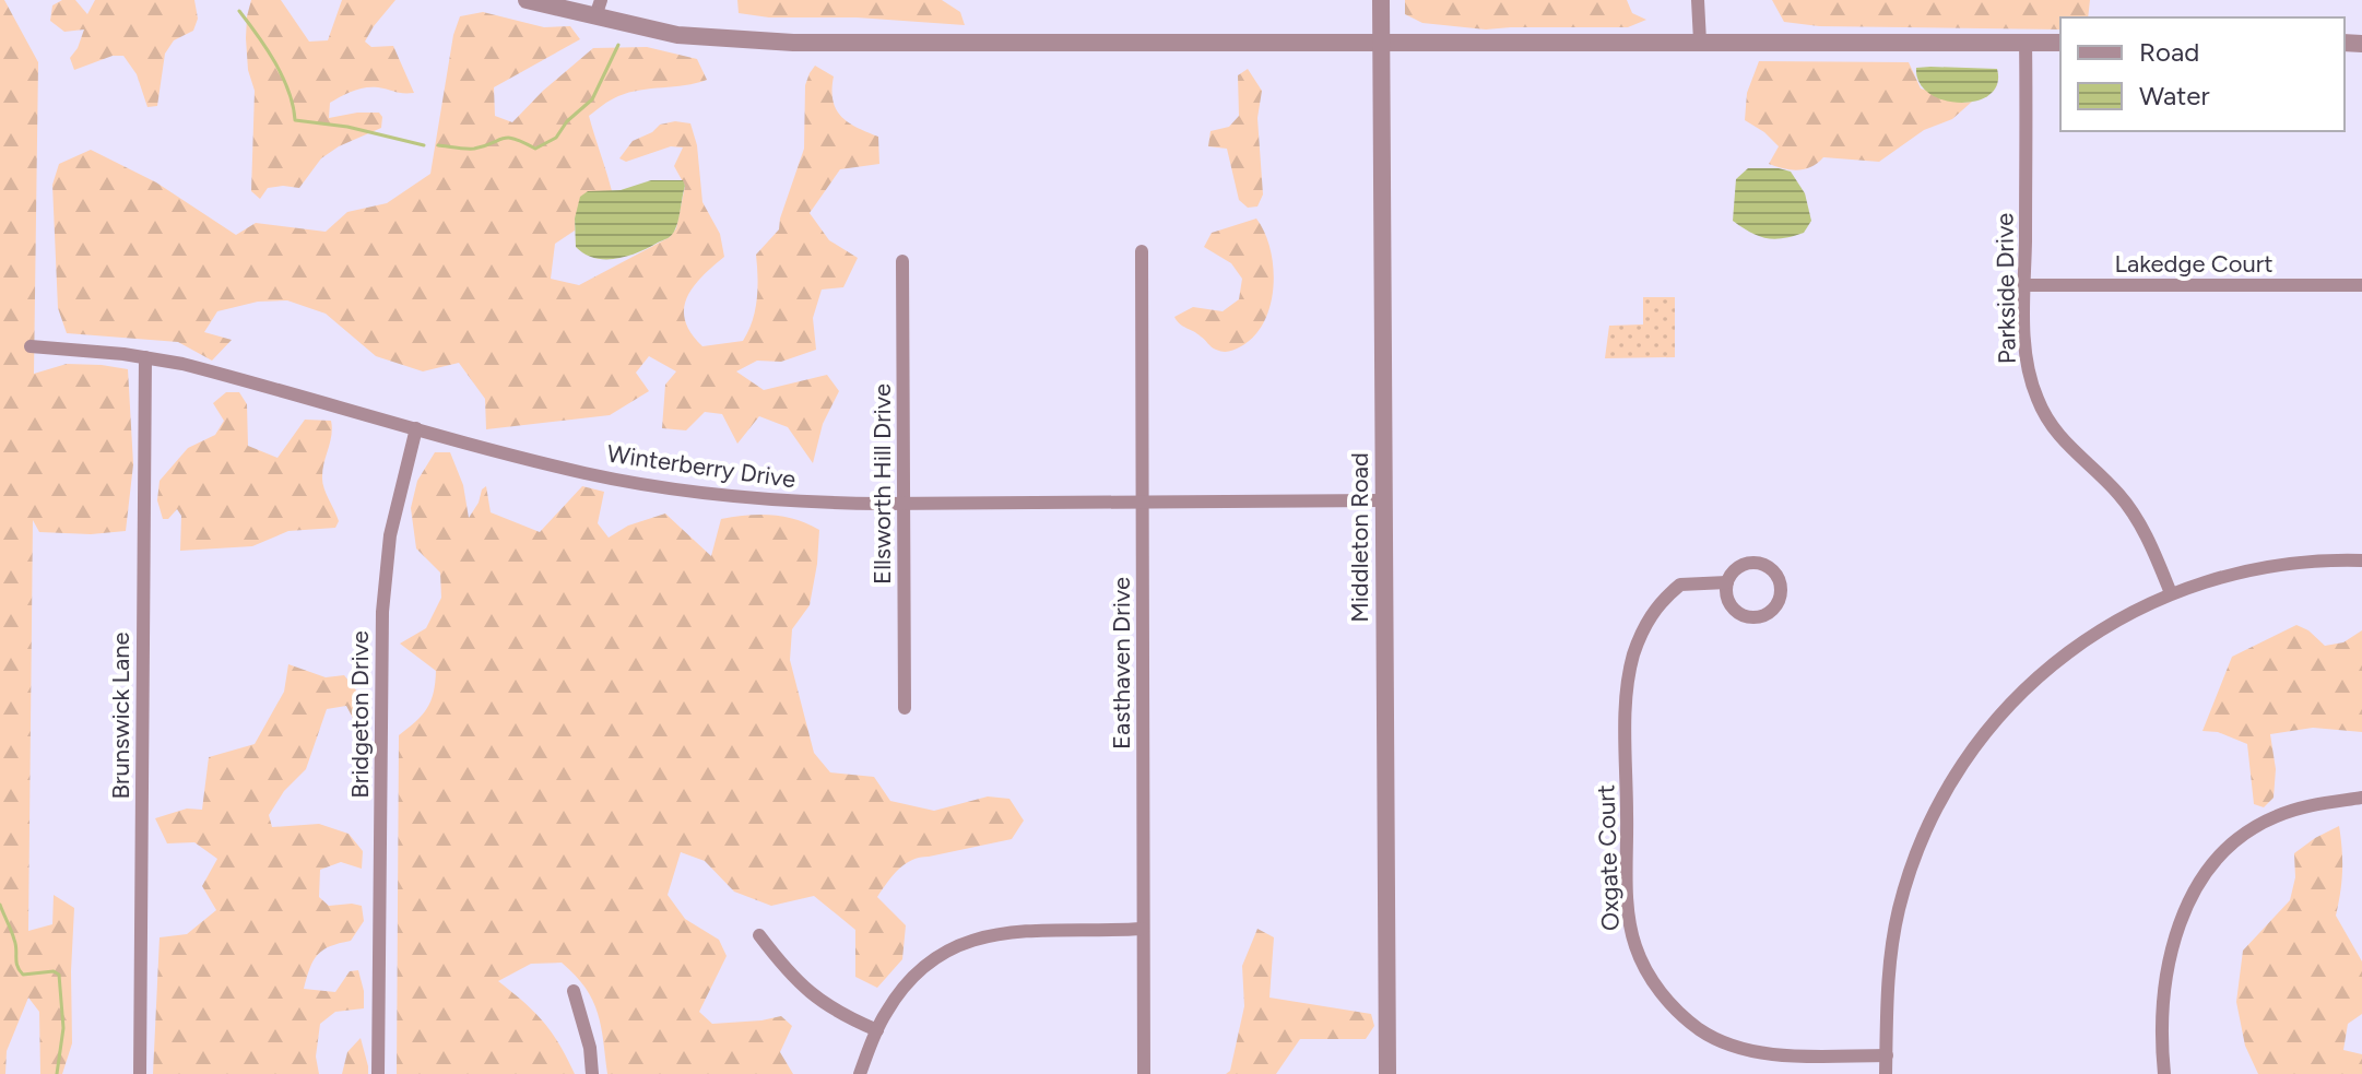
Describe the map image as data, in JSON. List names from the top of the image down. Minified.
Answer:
{"streets":{"street":["Lakedge Court","Parkside Drive","Winterberry Drive","Ellsworth Hill Drive","Middleton Road","Easthaven Drive","Bridgeton Drive","Brunswick Lane","Oxgate Court"]},"crossings":[["Lakedge Court","Parkside Drive"],["Winterberry Drive","Ellsworth Hill Drive"],["Winterberry Drive","Middleton Road"],["Winterberry Drive","Easthaven Drive"],["Winterberry Drive","Bridgeton Drive"],["Winterberry Drive","Brunswick Lane"]],"legend":["Road","Water"]}
